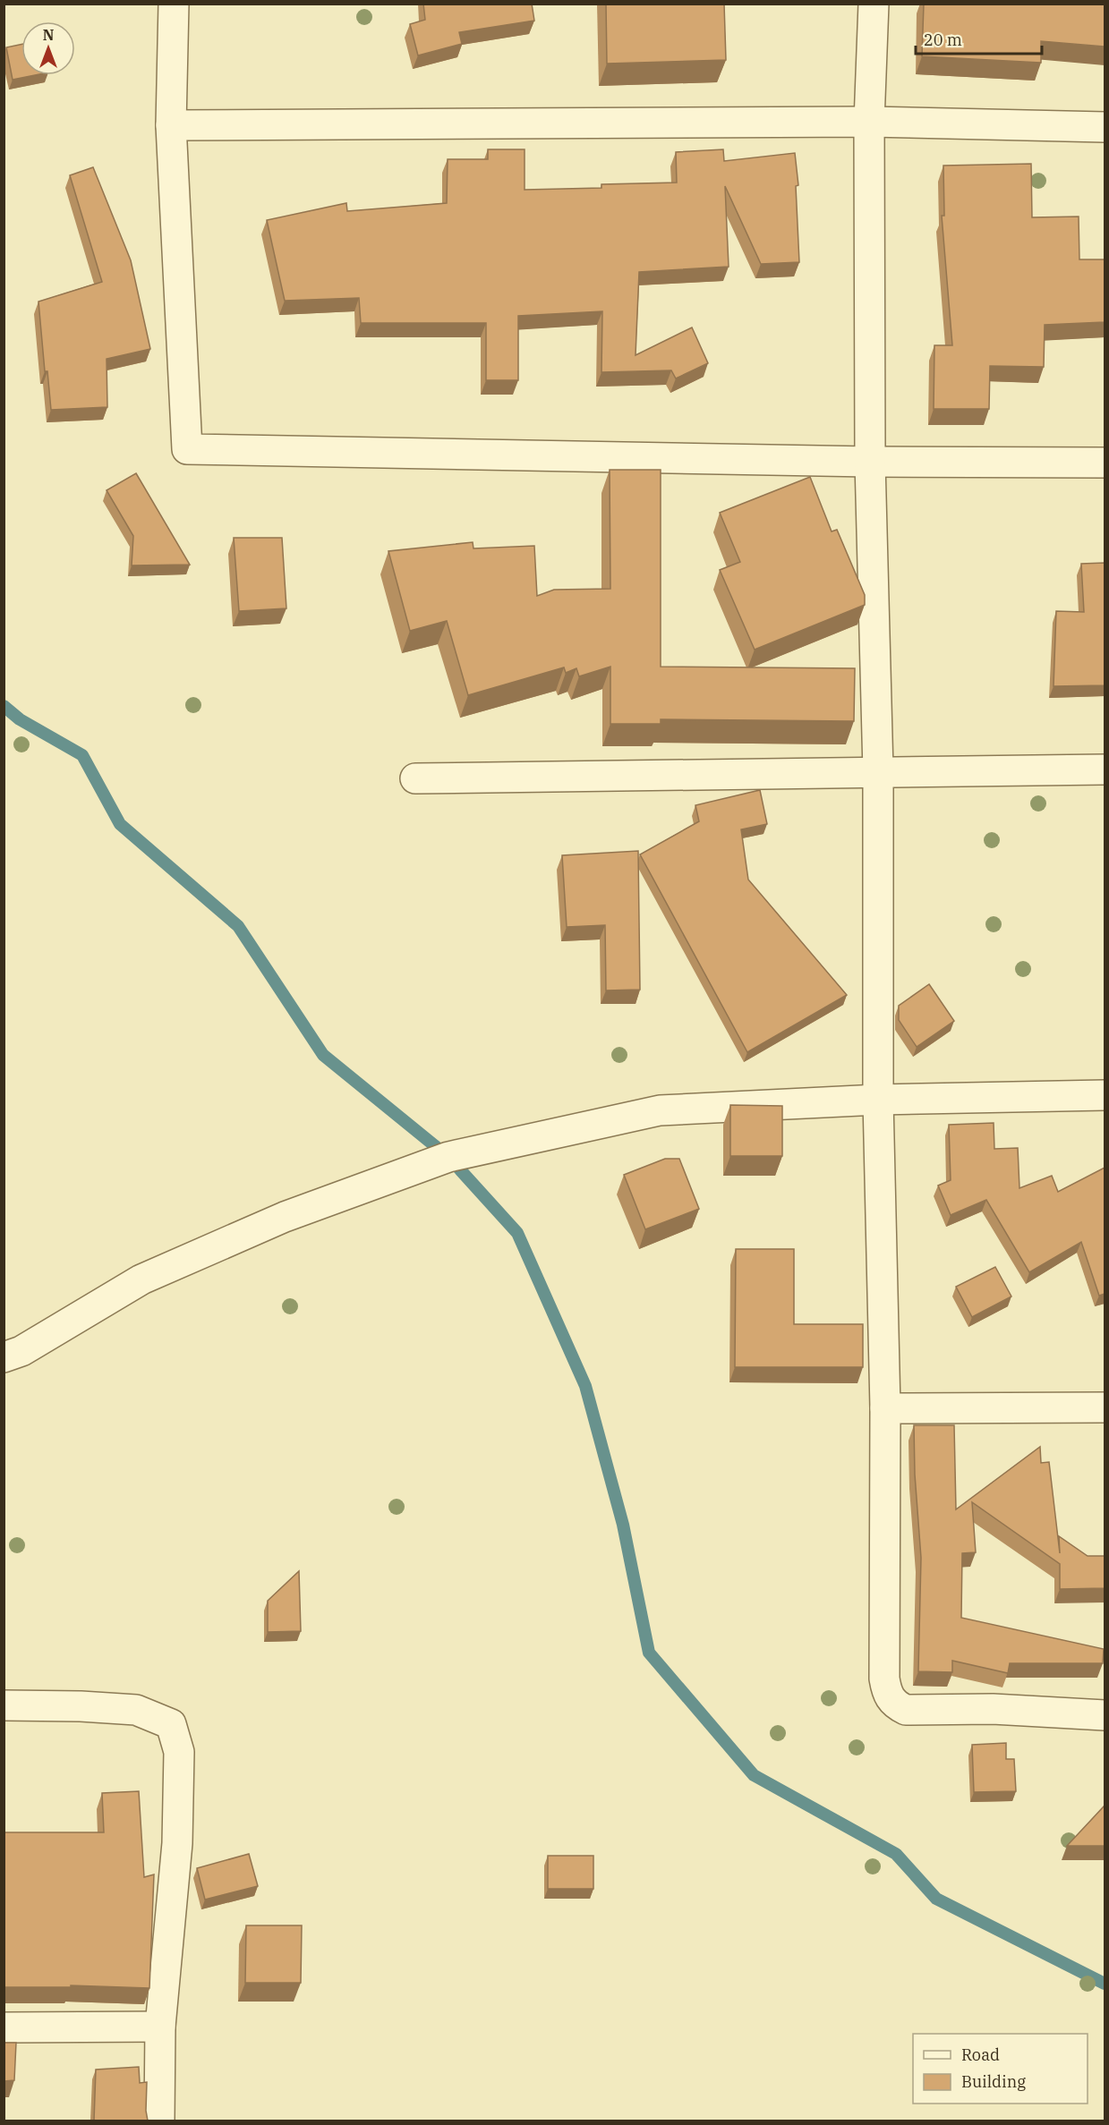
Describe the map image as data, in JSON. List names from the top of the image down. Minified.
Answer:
{"legend":["Road","Building"],"scale_bar":"20 m","north":"top"}
